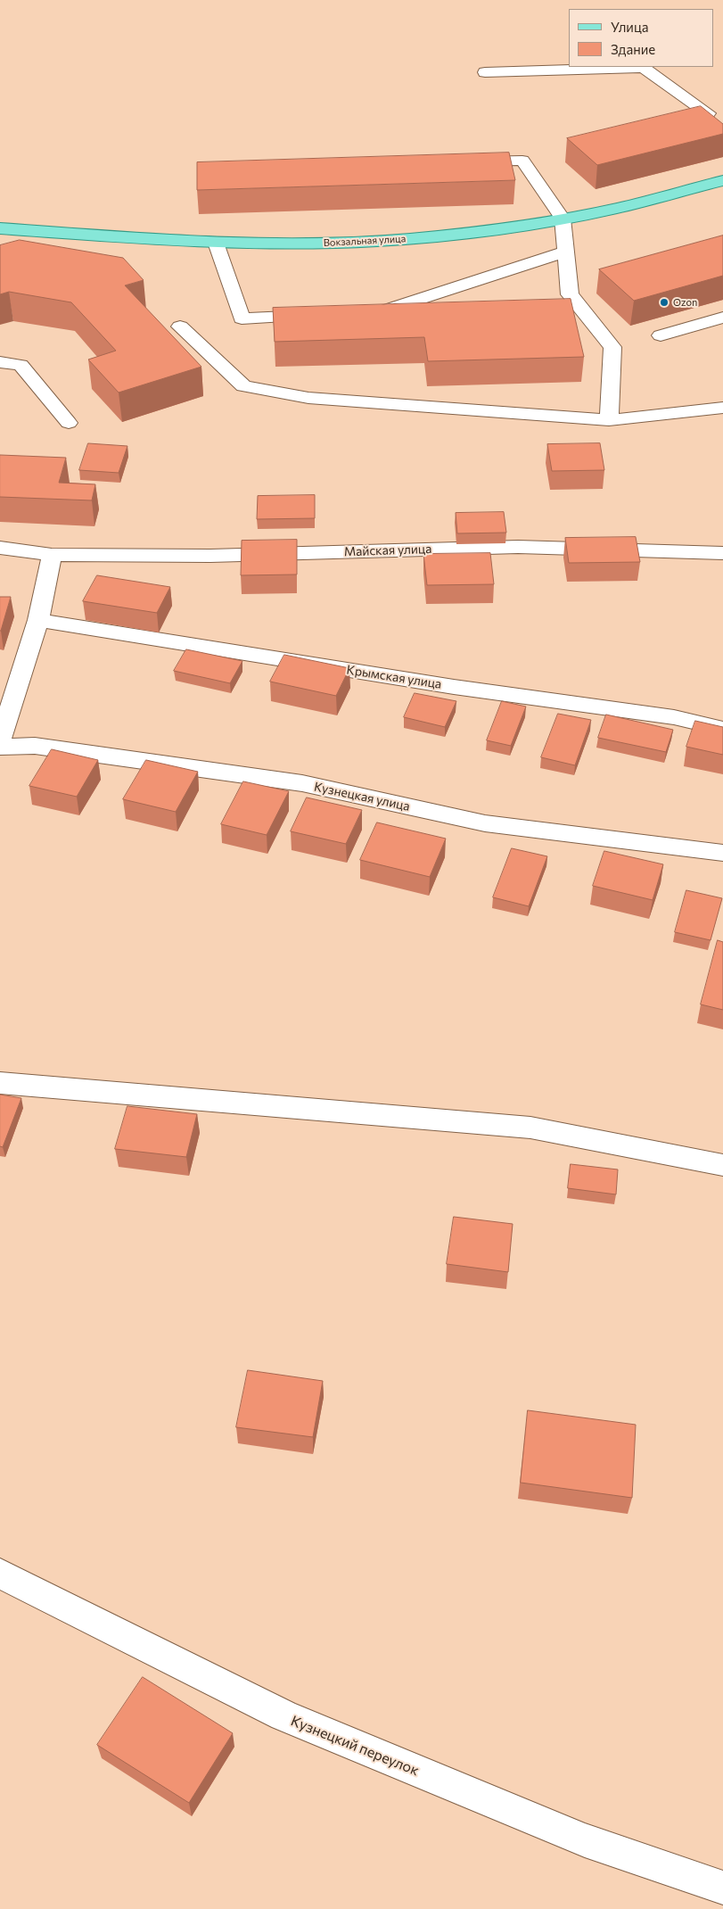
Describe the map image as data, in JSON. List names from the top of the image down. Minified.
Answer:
{"streets":{"main road":["Вокзальная улица"],"street":["Майская улица","Крымская улица","Кузнецкая улица","Кузнецкий переулок"]},"places":["Ozon"],"legend":["Улица","Здание"]}
